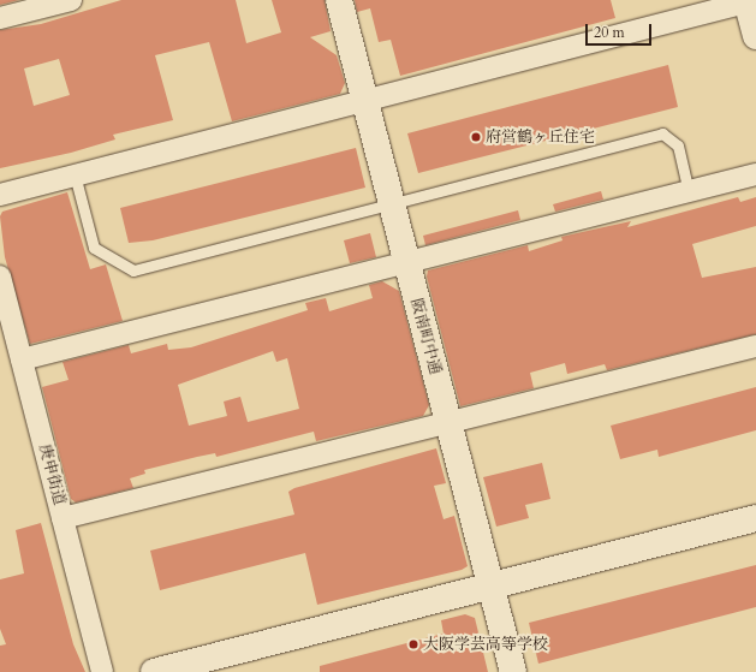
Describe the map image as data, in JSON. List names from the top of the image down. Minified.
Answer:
{"streets":{"street":["阪南町中通","庚申街道"]},"places":["府営鶴ヶ丘住宅","大阪学芸高等学校"],"scale_bar":"20 m"}
